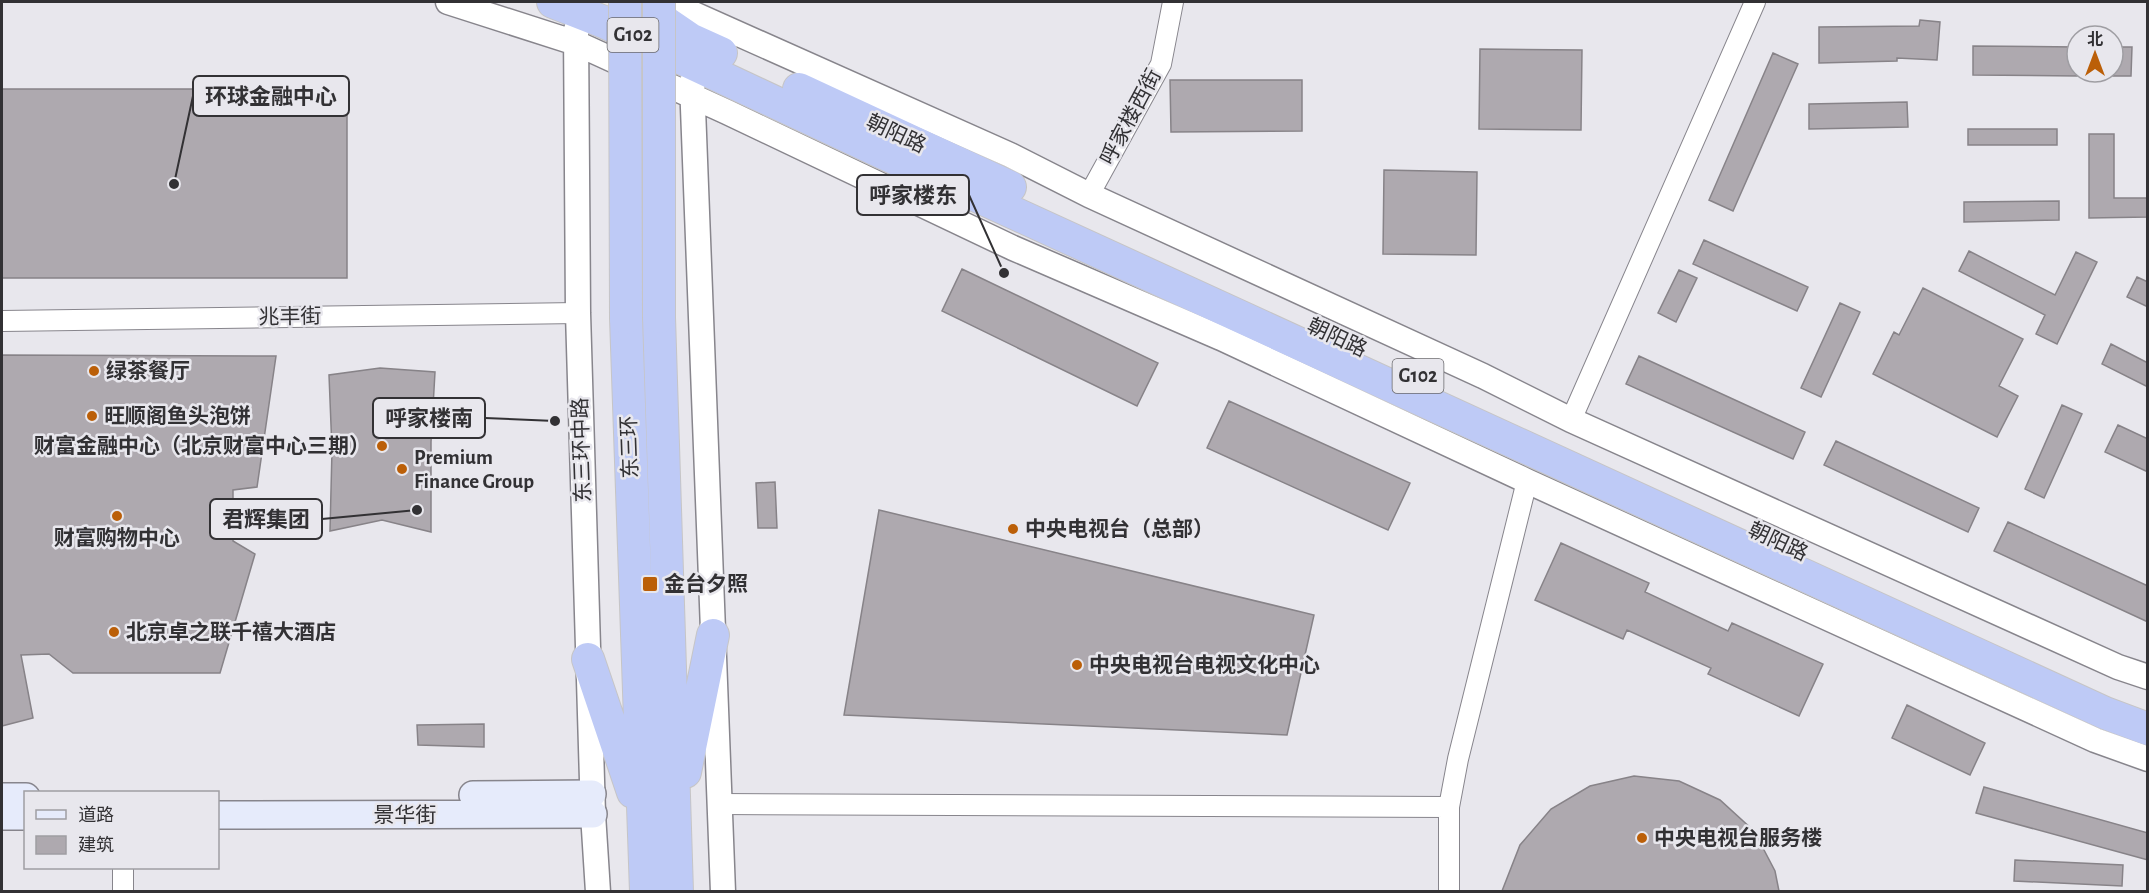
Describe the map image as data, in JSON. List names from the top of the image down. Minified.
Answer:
{"streets":{"highway":["G102","朝阳路","东三环"],"main road":["景华街"],"street":["呼家楼西街","兆丰街","东三环中路"]},"crossings":[["G102","朝阳路"],["G102","东三环"],["G102","东三环中路"],["呼家楼西街","朝阳路"],["兆丰街","东三环中路"],["东三环","东三环中路"],["东三环中路","景华街"]],"places":{"other":["环球金融中心","呼家楼东","绿茶餐厅","旺顺阁鱼头泡饼","呼家楼南","财富金融中心（北京财富中心三期）","Premium Finance Group","君辉集团","财富购物中心","中央电视台（总部）","北京卓之联千禧大酒店","中央电视台电视文化中心","中央电视台服务楼"],"transit":["金台夕照"]},"legend":["道路","建筑"],"north":"top"}
